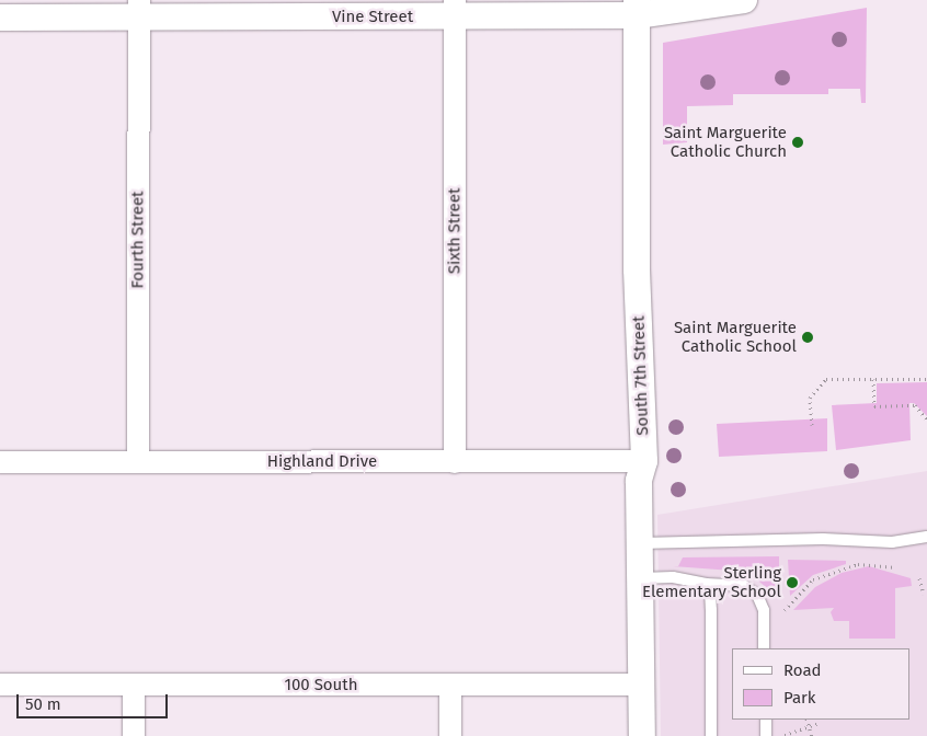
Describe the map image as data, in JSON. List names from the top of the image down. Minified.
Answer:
{"streets":{"street":["Vine Street","Sixth Street","Fourth Street","South 7th Street","Highland Drive","100 South"]},"crossings":[["Vine Street","Sixth Street"],["Vine Street","Fourth Street"],["Vine Street","South 7th Street"],["Sixth Street","Highland Drive"],["Fourth Street","Highland Drive"],["South 7th Street","Highland Drive"],["South 7th Street","100 South"]],"places":["Saint Marguerite Catholic Church","Saint Marguerite Catholic School","Sterling Elementary School"],"legend":["Road","Park"],"scale_bar":"50 m"}
